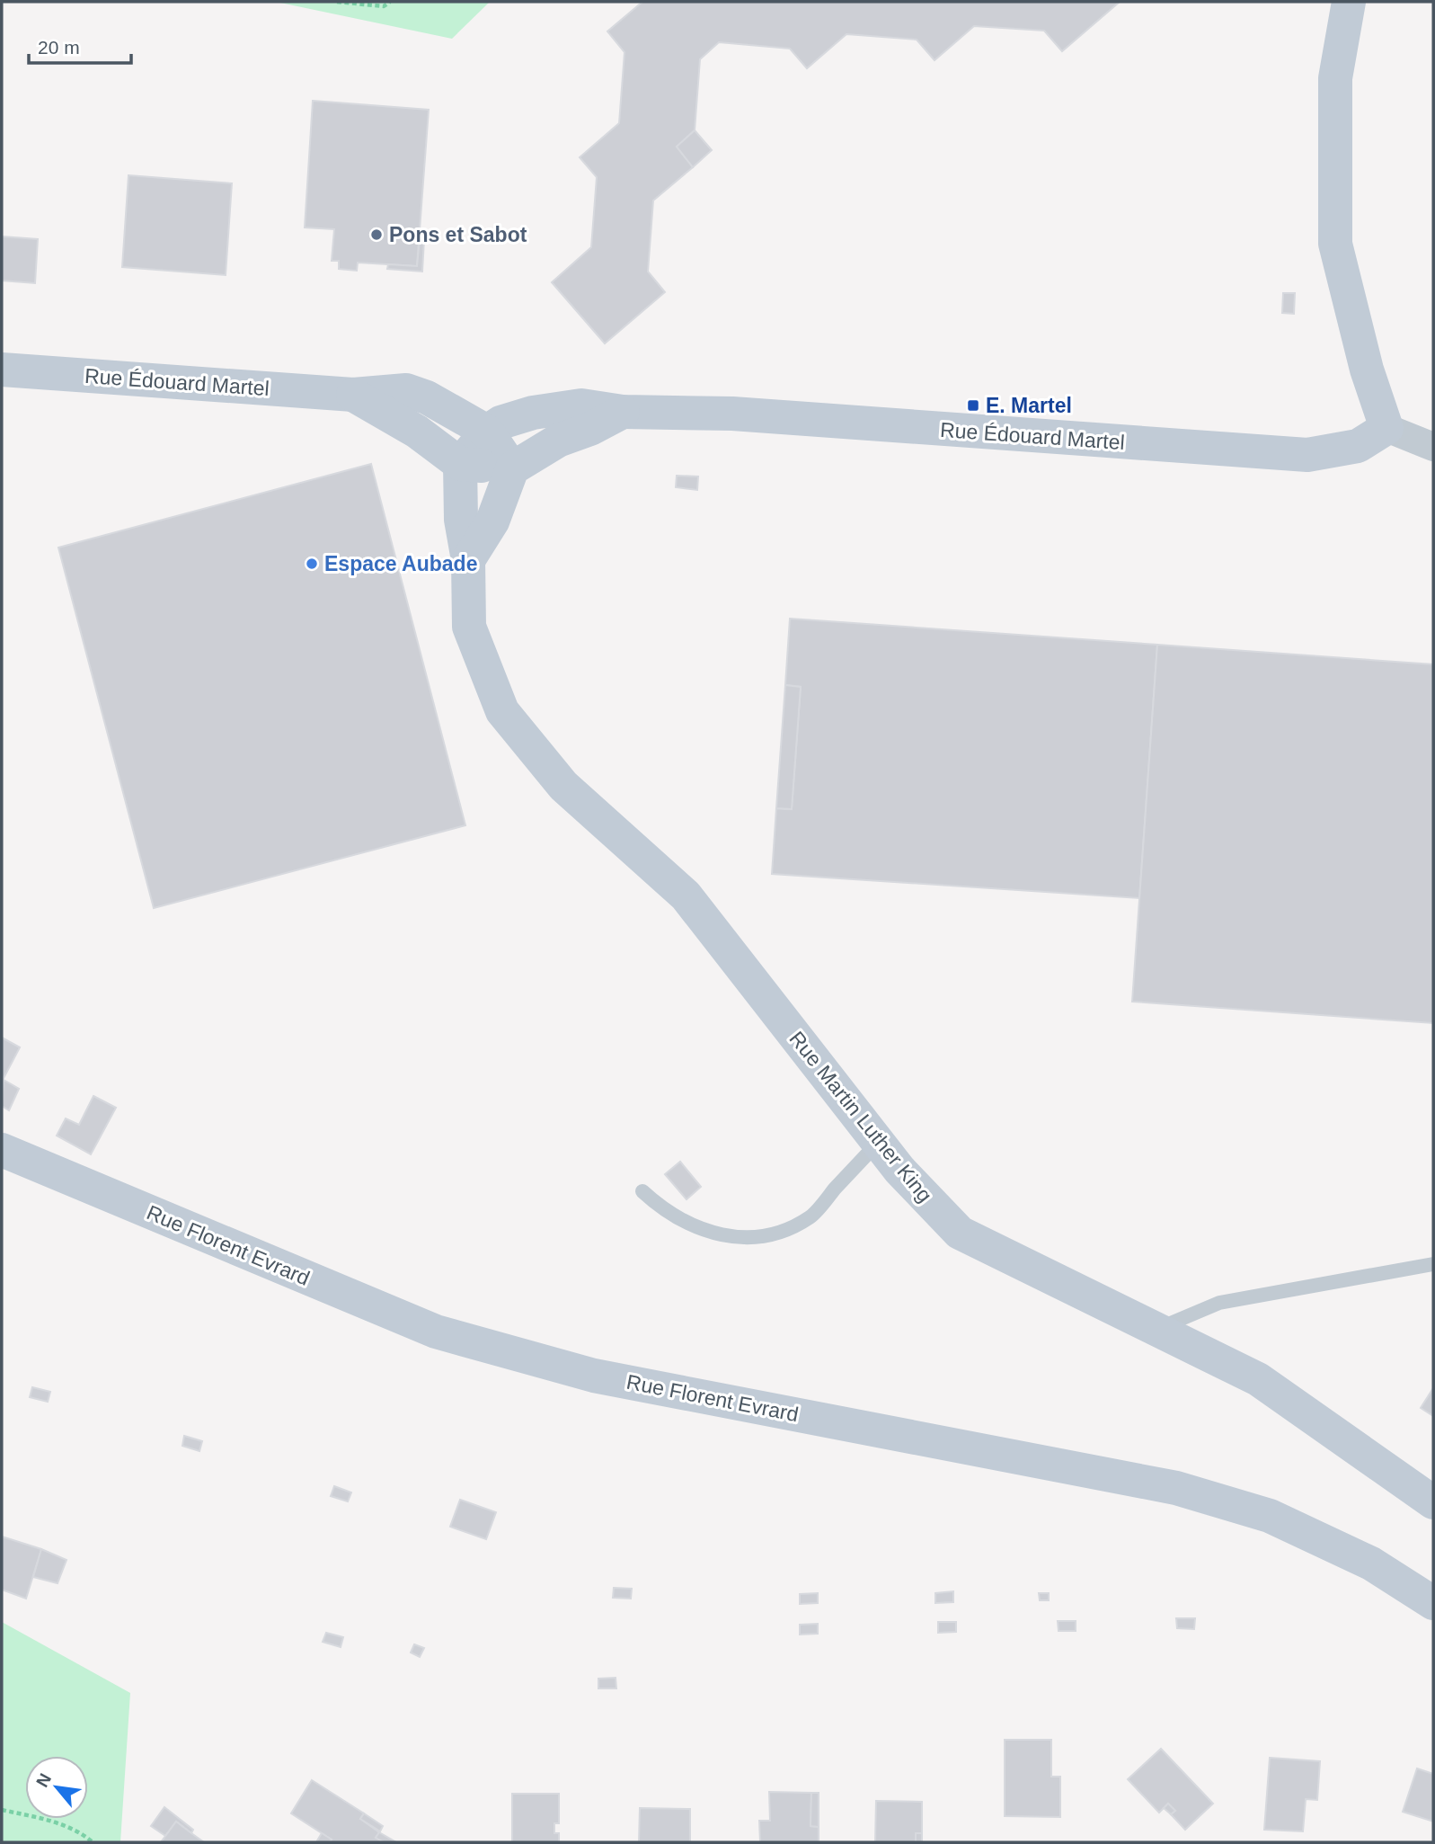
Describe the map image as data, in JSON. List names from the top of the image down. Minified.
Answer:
{"streets":{"street":["Rue Édouard Martel","Rue Martin Luther King","Rue Florent Evrard"]},"crossings":[["Rue Édouard Martel","Rue Martin Luther King"]],"places":{"other":["Pons et Sabot","Espace Aubade"],"transit":["E. Martel"]},"scale_bar":"20 m","north":"top left"}
